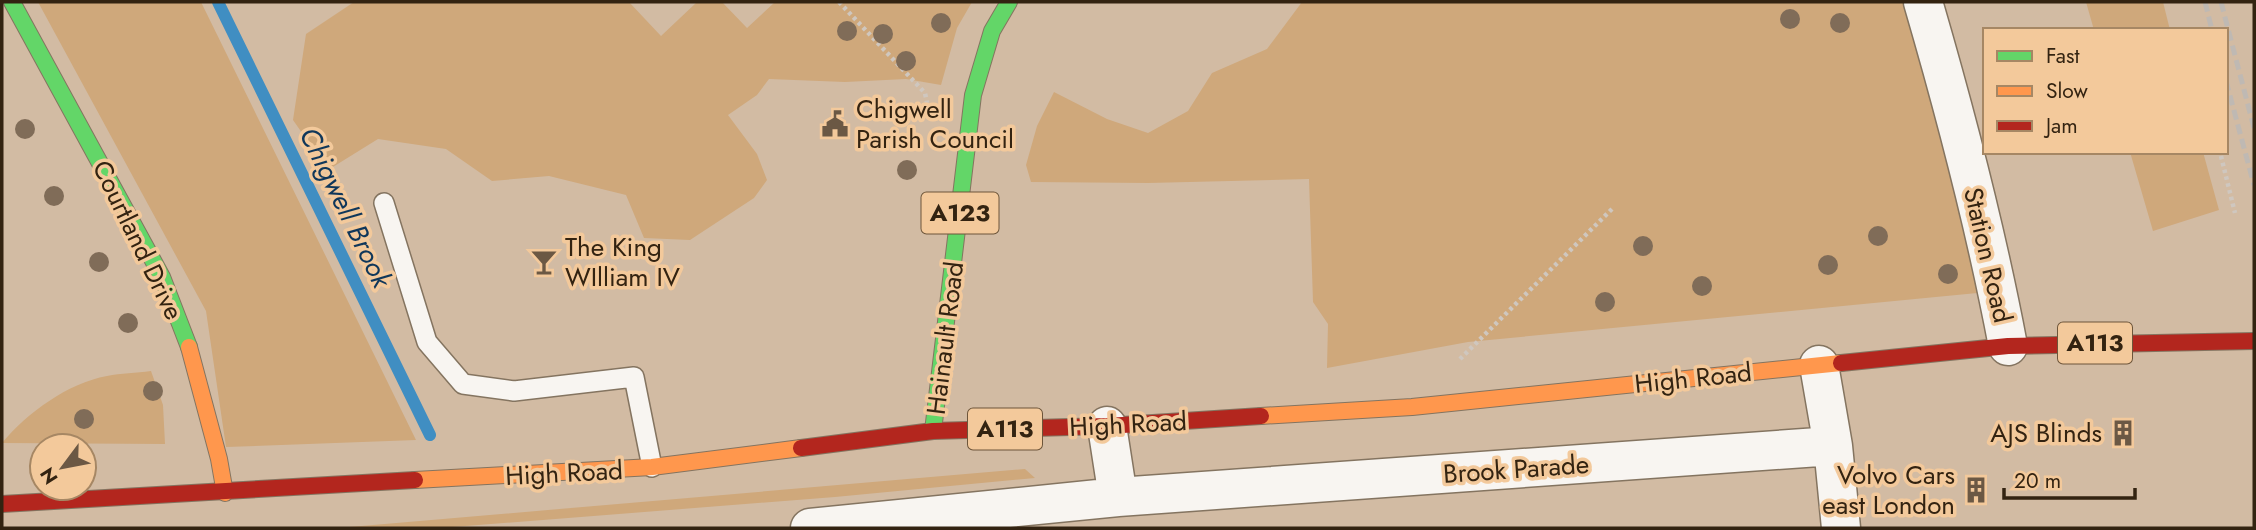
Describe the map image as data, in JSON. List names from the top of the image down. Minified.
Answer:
{"streets":{"main road":["A123","Courtland Drive","Hainault Road","A113","High Road"],"street":["Station Road","Brook Parade"]},"crossings":[["Courtland Drive","High Road"],["Station Road","High Road"],["Hainault Road","High Road"]],"water":["Chigwell Brook"],"places":{"public building":["Chigwell Parish Council"],"bar":["The King WIlliam IV"],"building":["AJS Blinds","Volvo Cars east London"]},"legend":["Fast","Slow","Jam"],"scale_bar":"20 m","north":"bottom left"}
